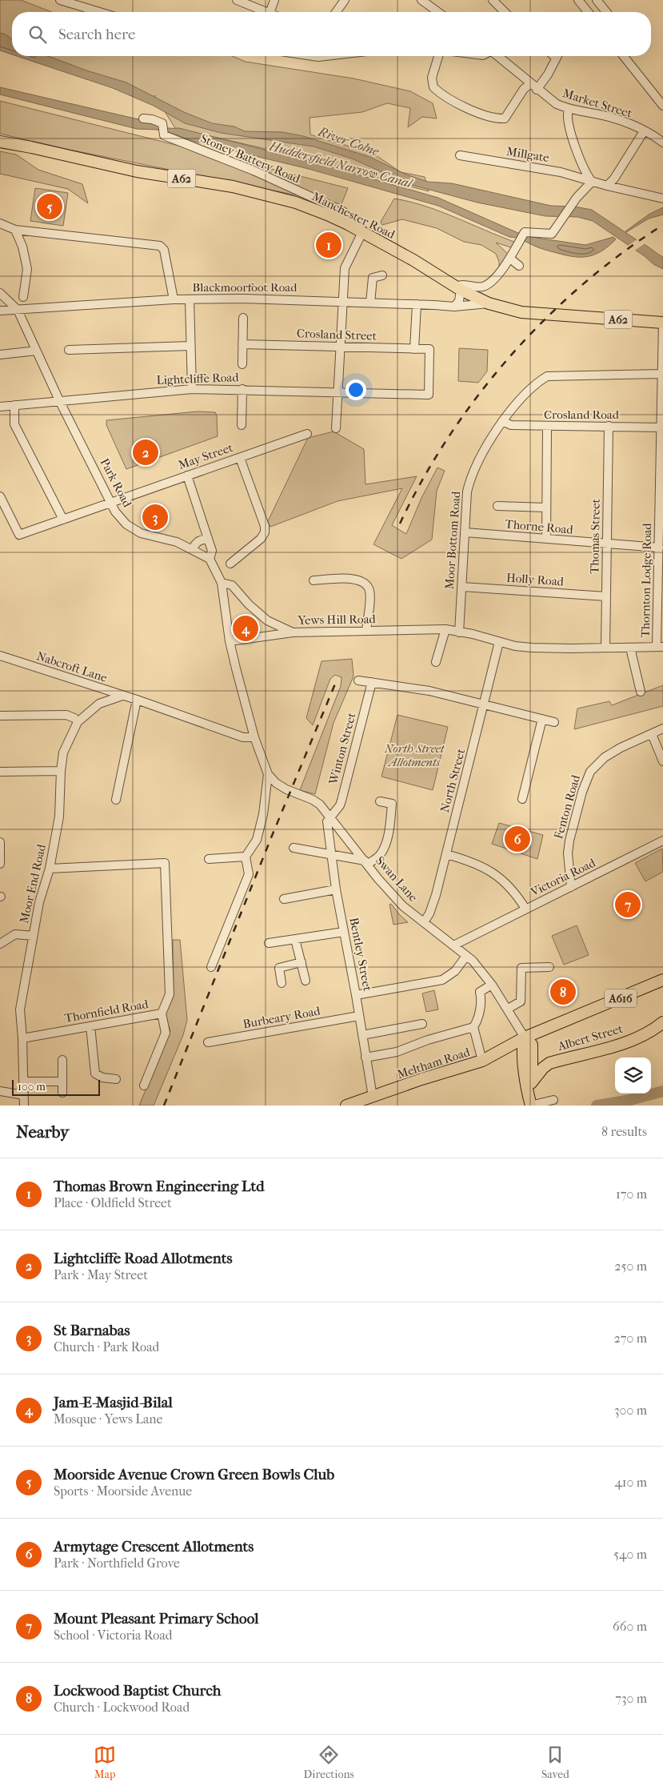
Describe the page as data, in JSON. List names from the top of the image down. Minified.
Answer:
{"streets":{"main road":["A62","Manchester Road","A616","Albert Street","Meltham Road"],"street":["Market Street","Millgate","Stoney Battery Road","Blackmoorfoot Road","Crosland Street","Lightcliffe Road","Crosland Road","May Street","Park Road","Thorne Road","Thomas Street","Moor Bottom Road","Holly Road","Thornton Lodge Road","Yews Hill Road","Nabcroft Lane","Winton Street","North Street","Fenton Road","Victoria Road","Swan Lane","Moor End Road","Bentley Street","Thornfield Road","Burbeary Road"]},"crossings":[["Stoney Battery Road","Manchester Road"],["Manchester Road","Blackmoorfoot Road"],["Manchester Road","Thornton Lodge Road"],["Blackmoorfoot Road","Park Road"],["Crosland Street","Lightcliffe Road"],["Lightcliffe Road","Park Road"],["Crosland Road","Thomas Street"],["Crosland Road","Moor Bottom Road"],["Crosland Road","Thornton Lodge Road"],["May Street","Park Road"],["Thorne Road","Thomas Street"],["Thorne Road","Moor Bottom Road"],["Thorne Road","Thornton Lodge Road"],["Thomas Street","Holly Road"],["Thomas Street","Yews Hill Road"],["Moor Bottom Road","Holly Road"],["Moor Bottom Road","Thornton Lodge Road"],["Moor Bottom Road","Yews Hill Road"],["Thornton Lodge Road","Yews Hill Road"],["Yews Hill Road","North Street"],["Nabcroft Lane","Swan Lane"],["Nabcroft Lane","Moor End Road"],["Winton Street","Swan Lane"],["Winton Street","Bentley Street"],["North Street","Swan Lane"],["Fenton Road","Victoria Road"],["Victoria Road","Swan Lane"],["Victoria Road","Bentley Street"],["Swan Lane","Bentley Street"],["Swan Lane","A616"],["Swan Lane","Meltham Road"],["Moor End Road","Thornfield Road"],["Bentley Street","Burbeary Road"],["Bentley Street","Meltham Road"],["A616","Meltham Road"]],"water":["River Colne","Huddersfield Narrow Canal"],"parks":["North Street Allotments"],"scale_bar":"100 m","page":{"search":"Search here","pins":["5","1","2","3","4","6","7","8"],"scale":"100 m","heading":["Nearby","8 results"],"list":[{"mark":"1","name":"Thomas Brown Engineering Ltd","note":"Place · Oldfield Street","value":"170 m"},{"mark":"2","name":"Lightcliffe Road Allotments","note":"Park · May Street","value":"250 m"},{"mark":"3","name":"St Barnabas","note":"Church · Park Road","value":"270 m"},{"mark":"4","name":"Jam-E-Masjid-Bilal","note":"Mosque · Yews Lane","value":"300 m"},{"mark":"5","name":"Moorside Avenue Crown Green Bowls Club","note":"Sports · Moorside Avenue","value":"410 m"},{"mark":"6","name":"Armytage Crescent Allotments","note":"Park · Northfield Grove","value":"540 m"},{"mark":"7","name":"Mount Pleasant Primary School","note":"School · Victoria Road","value":"660 m"},{"mark":"8","name":"Lockwood Baptist Church","note":"Church · Lockwood Road","value":"730 m"}],"nav":["Map","Directions","Saved"]}}
